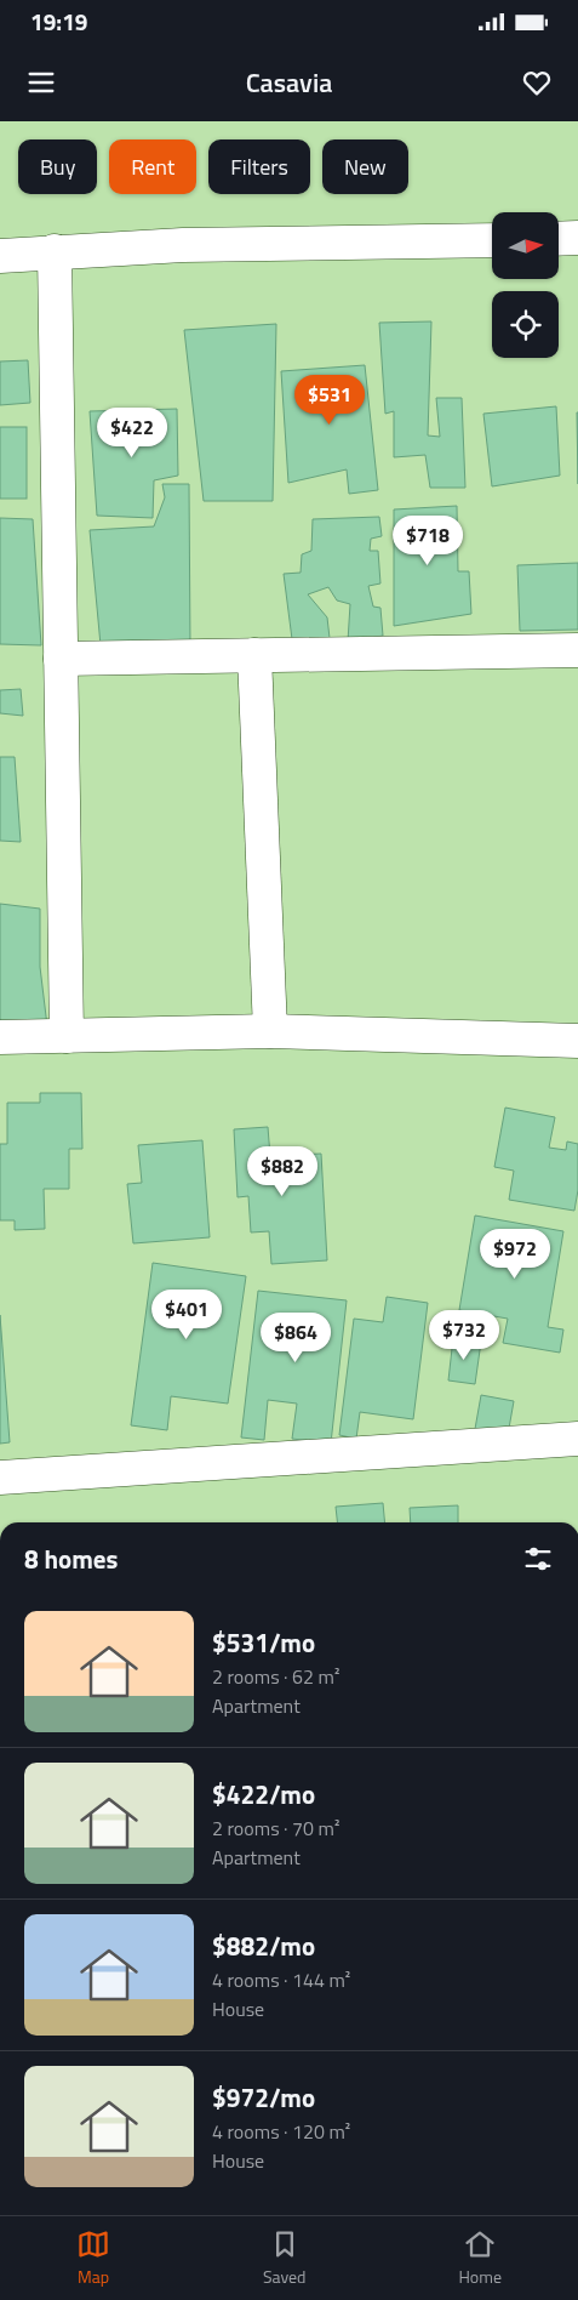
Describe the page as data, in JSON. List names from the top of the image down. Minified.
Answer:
{"north":"right","page":{"status":"19:19","header":"Casavia","chip":["Buy","Rent","Filters","New"],"price":["$531","$422","$718","$882","$972","$401","$732","$864"],"heading":"8 homes","list":[{"name":"$531/mo","note":"2 rooms · 62 m² · Apartment"},{"name":"$422/mo","note":"2 rooms · 70 m² · Apartment"},{"name":"$882/mo","note":"4 rooms · 144 m² · House"},{"name":"$972/mo","note":"4 rooms · 120 m² · House"}],"tabs":["Map","Saved","Home"]}}
